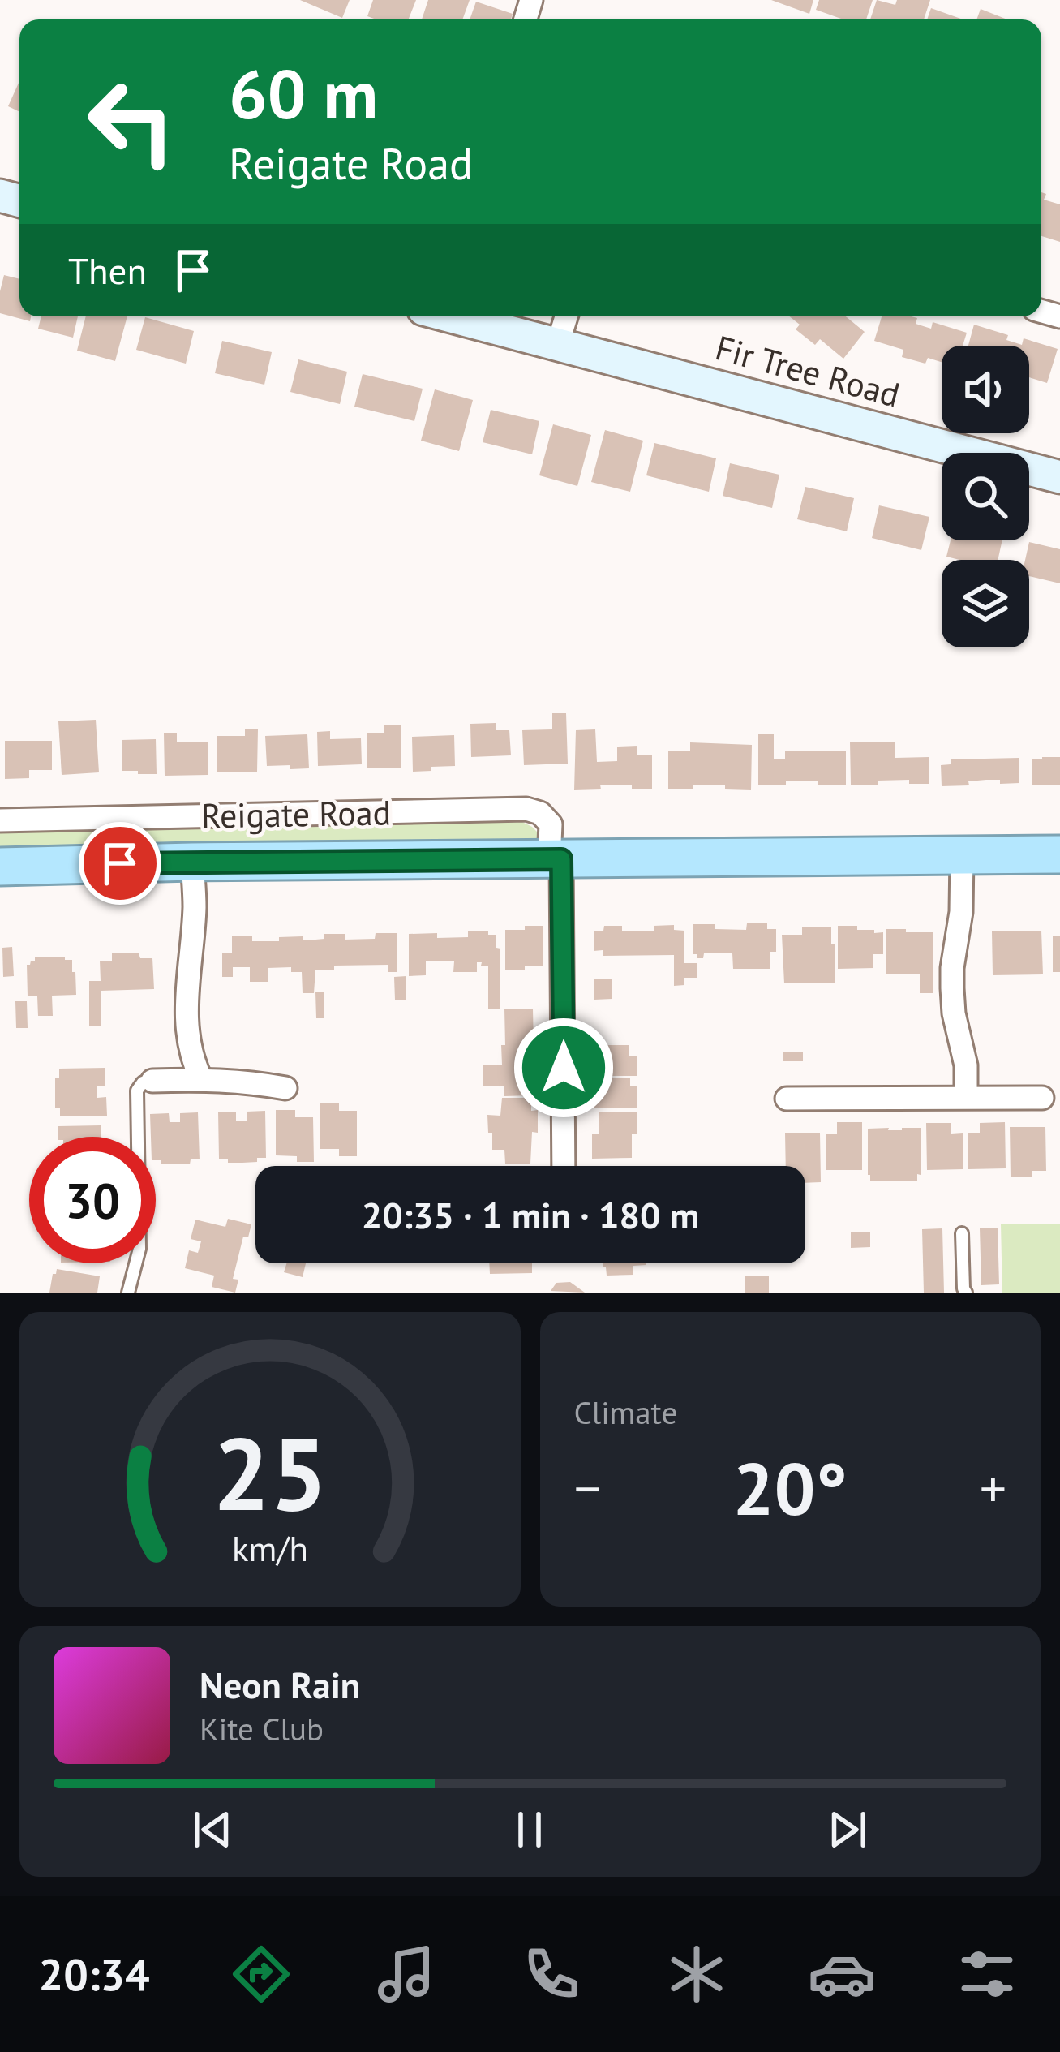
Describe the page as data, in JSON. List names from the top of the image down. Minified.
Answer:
{"streets":{"highway":["Reigate Road"],"main road":["Fir Tree Road"]},"page":{"turn":["60 m","Reigate Road"],"then":"Then","limit":"30","trip":"20:35 · 1 min · 180 m","tile":"Climate","heat":["−","20°","+"],"song":["Neon Rain","Kite Club"],"tabs":"20:34","gauge":["25","km/h"]}}
